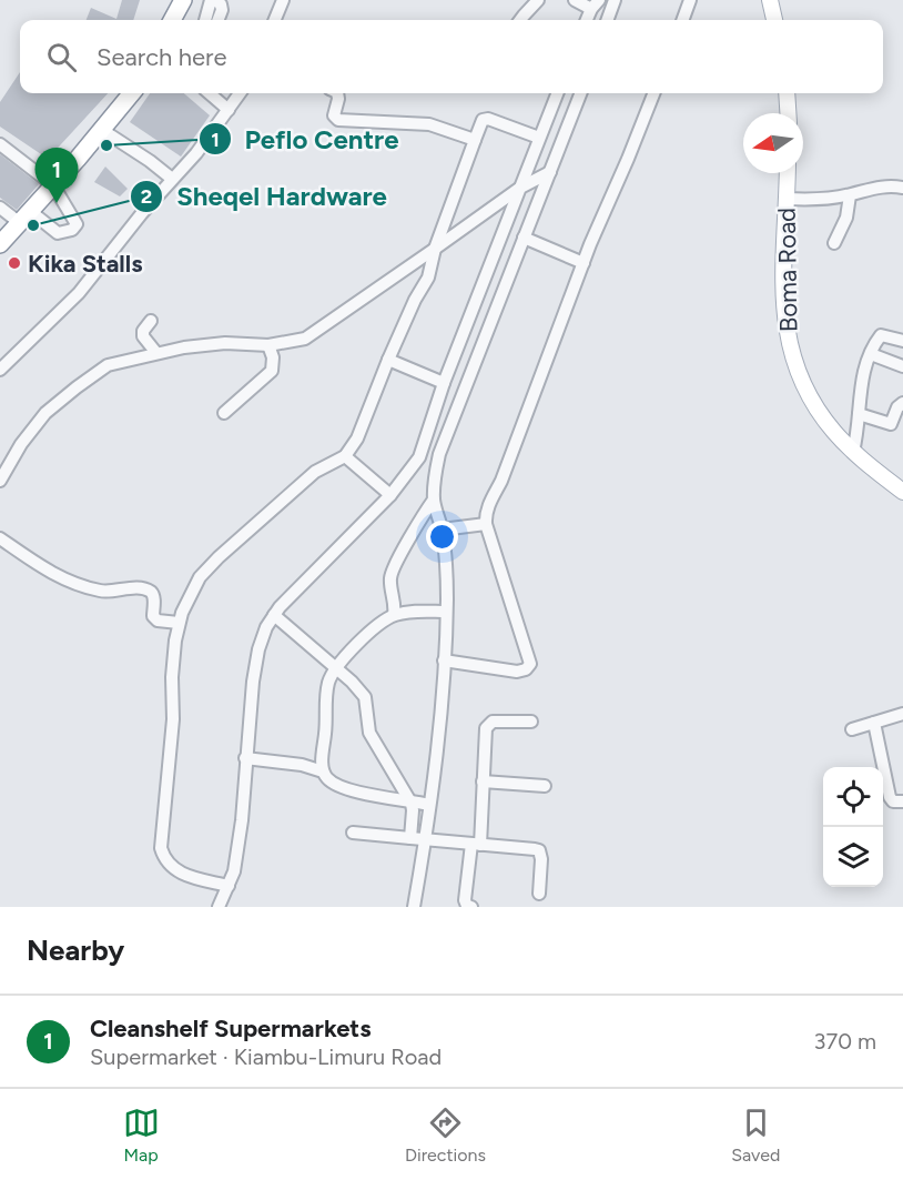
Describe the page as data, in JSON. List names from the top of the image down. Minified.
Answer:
{"streets":{"main road":["Boma Road"]},"places":["Peflo Centre","Sheqel Hardware","Kika Stalls"],"north":"left","page":{"search":"Search here","pins":"1","heading":"Nearby","list":[{"mark":"1","name":"Cleanshelf Supermarkets","note":"Supermarket · Kiambu-Limuru Road","value":"370 m"}],"nav":["Map","Directions","Saved"]}}
